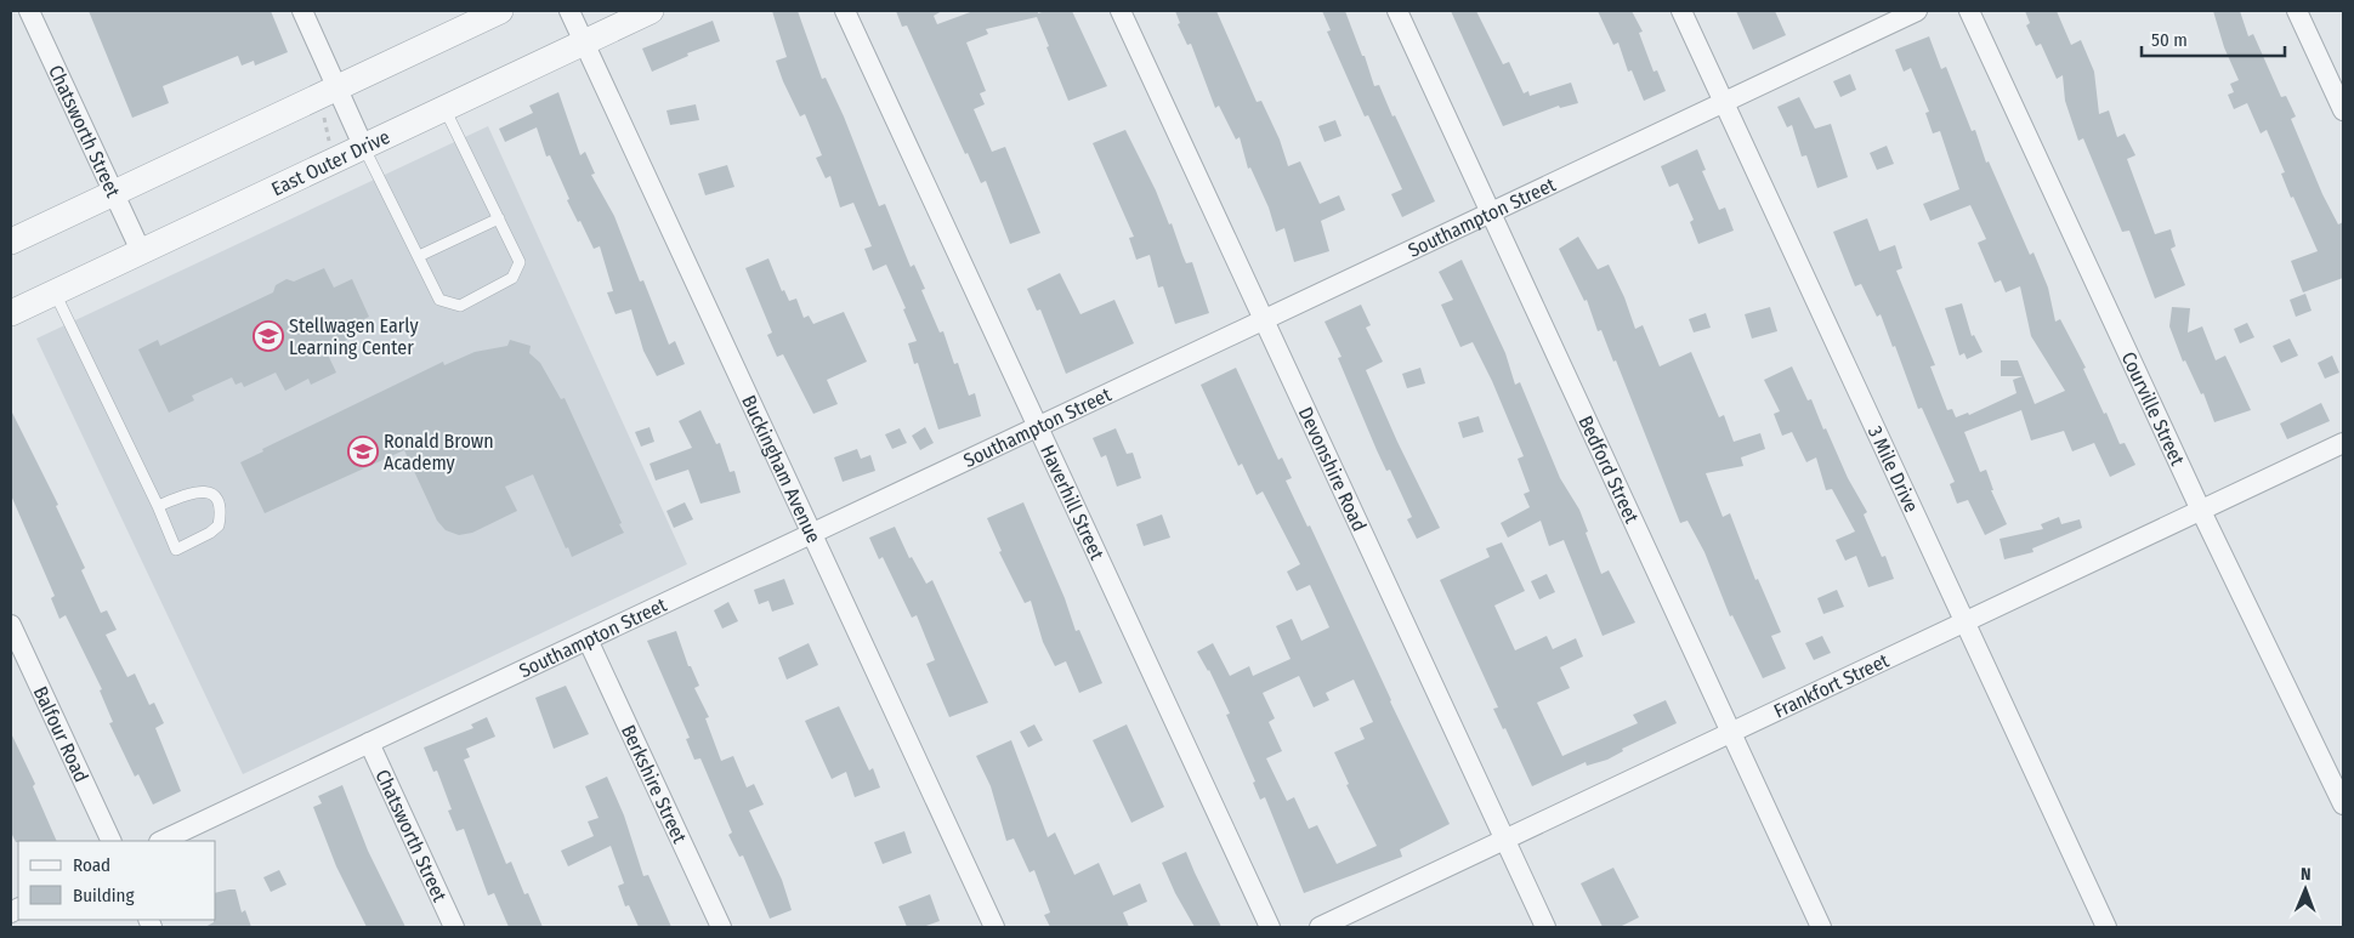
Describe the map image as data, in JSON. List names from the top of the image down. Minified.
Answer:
{"streets":{"street":["Chatsworth Street","East Outer Drive","Southampton Street","Courville Street","Devonshire Road","Bedford Street","3 Mile Drive","Buckingham Avenue","Haverhill Street","Frankfort Street","Balfour Road","Berkshire Street"]},"crossings":[["Chatsworth Street","East Outer Drive"],["Chatsworth Street","Southampton Street"],["East Outer Drive","Buckingham Avenue"],["Southampton Street","Devonshire Road"],["Southampton Street","Bedford Street"],["Southampton Street","3 Mile Drive"],["Southampton Street","Buckingham Avenue"],["Southampton Street","Haverhill Street"],["Southampton Street","Berkshire Street"],["Courville Street","Frankfort Street"],["Devonshire Road","Frankfort Street"],["Bedford Street","Frankfort Street"],["3 Mile Drive","Frankfort Street"]],"places":{"school or university":["Stellwagen Early Learning Center","Ronald Brown Academy"]},"legend":["Road","Building"],"scale_bar":"50 m","north":"top"}
